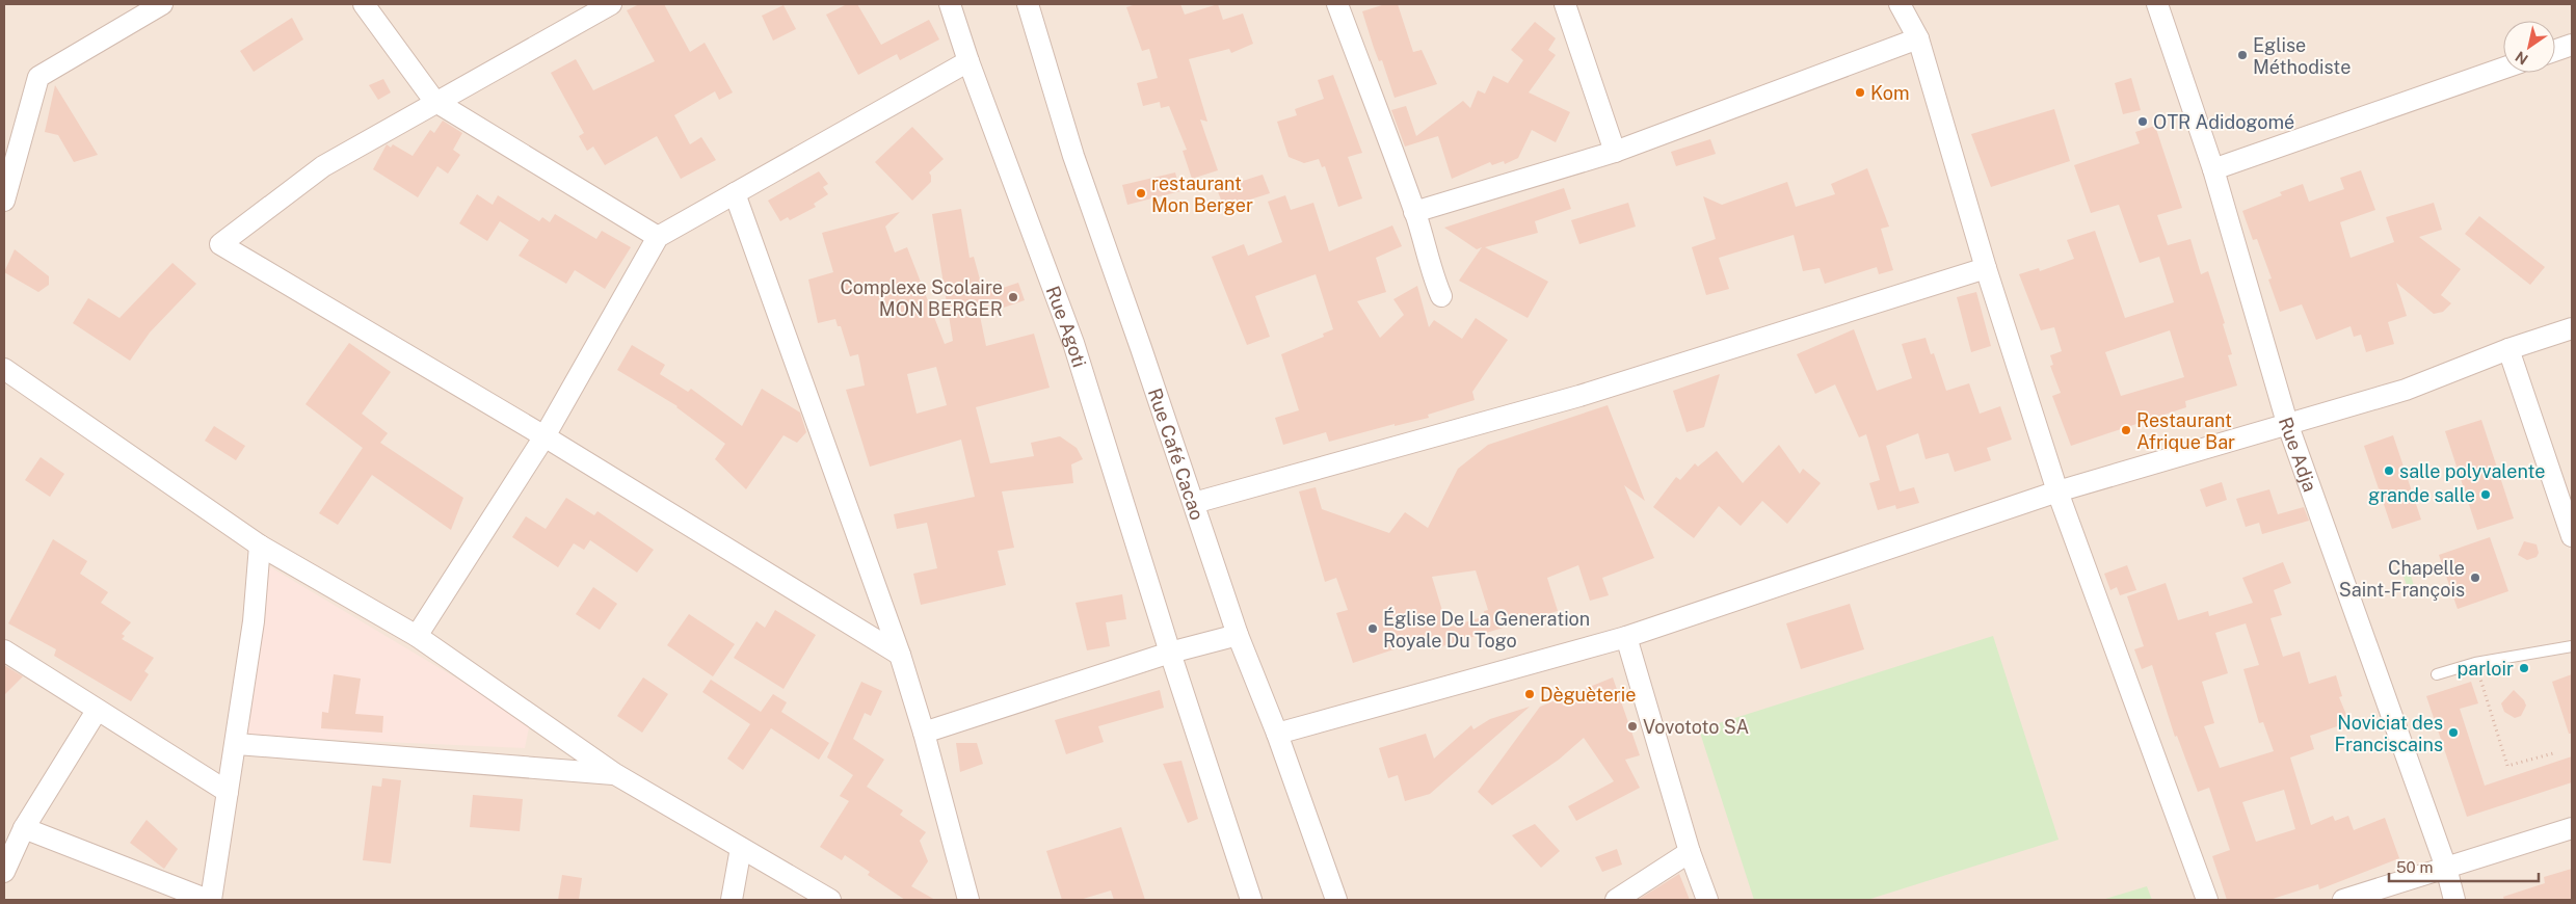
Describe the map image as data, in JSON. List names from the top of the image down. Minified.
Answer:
{"streets":{"street":["Rue Agoti","Rue Café Cacao","Rue Adja"]},"places":["Eglise Méthodiste","Kom","OTR Adidogomé","restaurant Mon Berger","Complexe Scolaire MON BERGER","Restaurant Afrique Bar","salle polyvalente","grande salle","Chapelle Saint-François","Église De La Generation Royale Du Togo","parloir","Dèguèterie","Vovototo SA","Noviciat des Franciscains"],"scale_bar":"50 m","north":"bottom left"}
